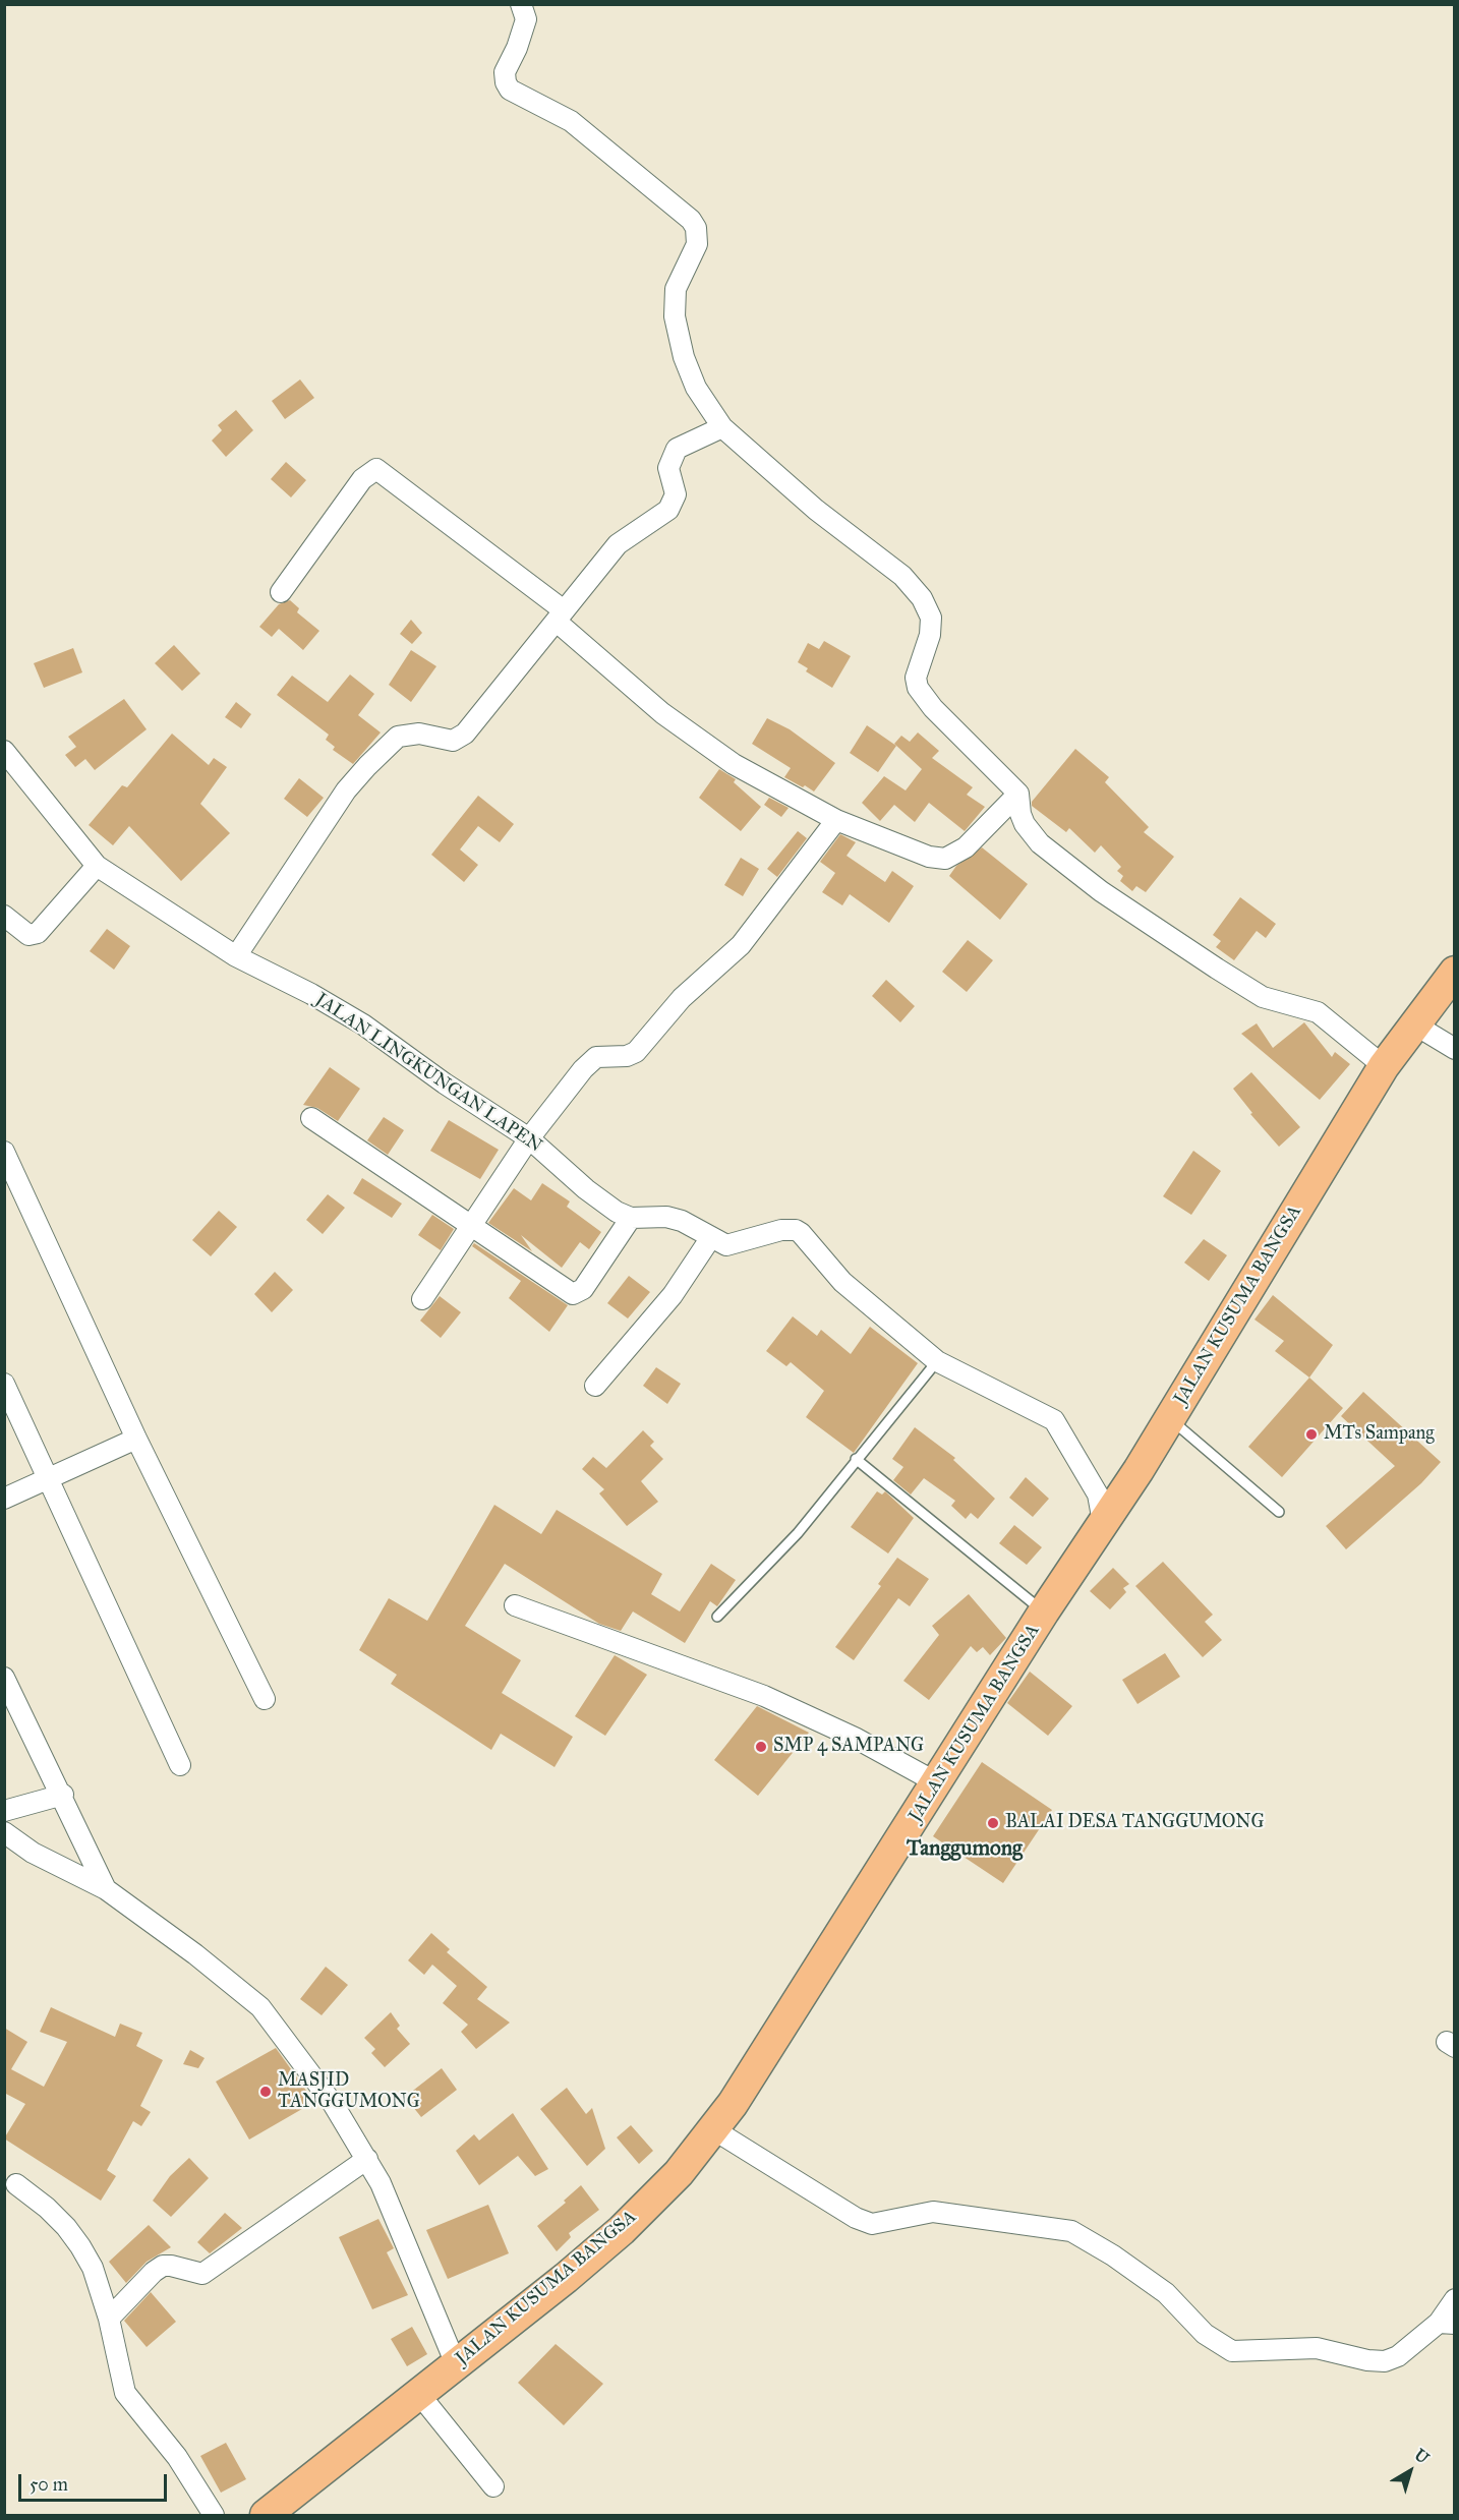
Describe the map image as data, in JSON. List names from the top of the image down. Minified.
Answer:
{"streets":{"main road":["JALAN KUSUMA BANGSA"],"street":["JALAN LINGKUNGAN LAPEN"]},"districts":["Tanggumong"],"places":["MTs Sampang","SMP 4 SAMPANG","BALAI DESA TANGGUMONG","MASJID TANGGUMONG"],"scale_bar":"50 m","north":"top right"}
